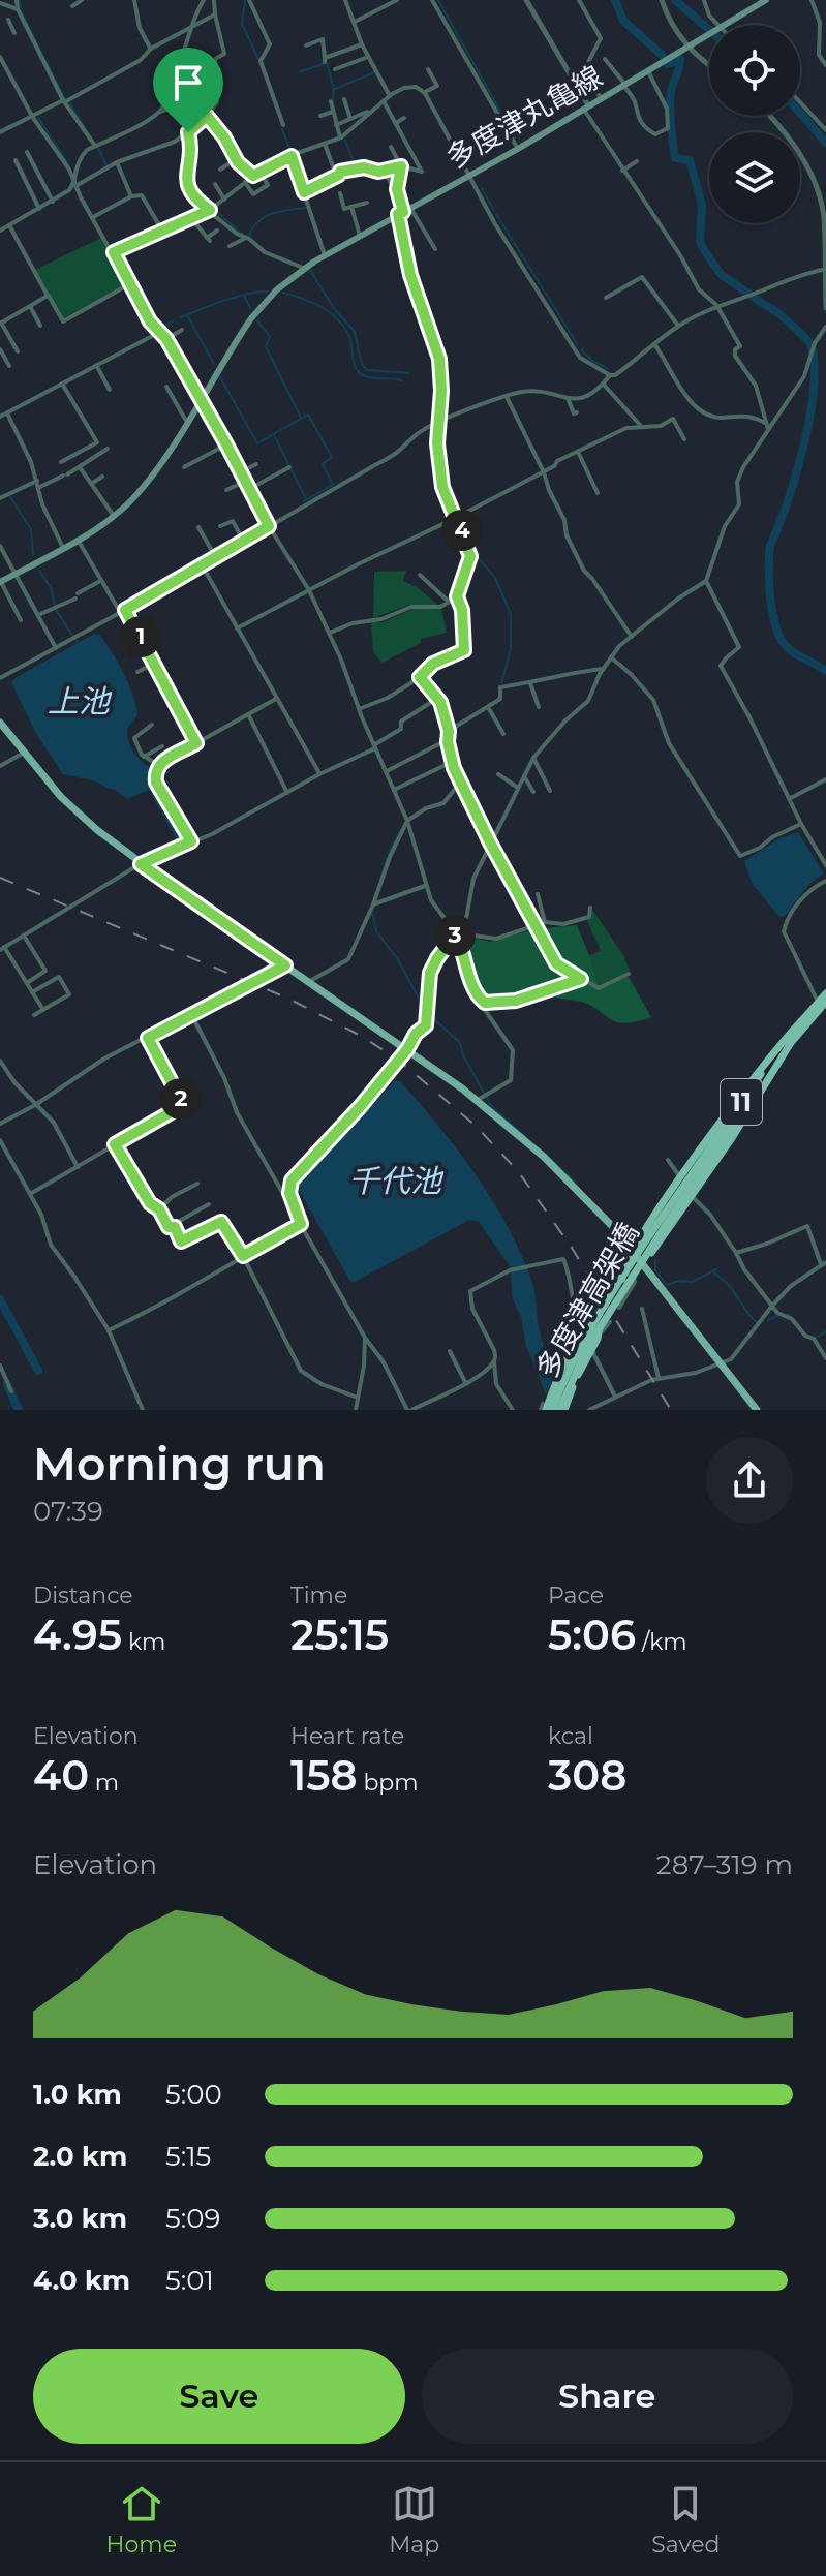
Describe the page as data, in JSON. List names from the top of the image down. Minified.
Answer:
{"streets":{"highway":["11","多度津高架橋"],"main road":["多度津丸亀線"]},"crossings":[["11","多度津高架橋"]],"water":["上池","千代池"],"page":{"pins":["4","1","3","2"],"heading":["Morning run","07:39"],"stats":[["Distance","4.95 km"],["Time","25:15"],["Pace","5:06 /km"],["Elevation","40 m"],["Heart rate","158 bpm"],["kcal","308"]],"chart":["Elevation","287–319 m"],"list":[{"name":"1.0 km","note":"5:00"},{"name":"2.0 km","note":"5:15"},{"name":"3.0 km","note":"5:09"},{"name":"4.0 km","note":"5:01"}],"buttons":["Save","Share"],"tabs":["Home","Map","Saved"]}}
